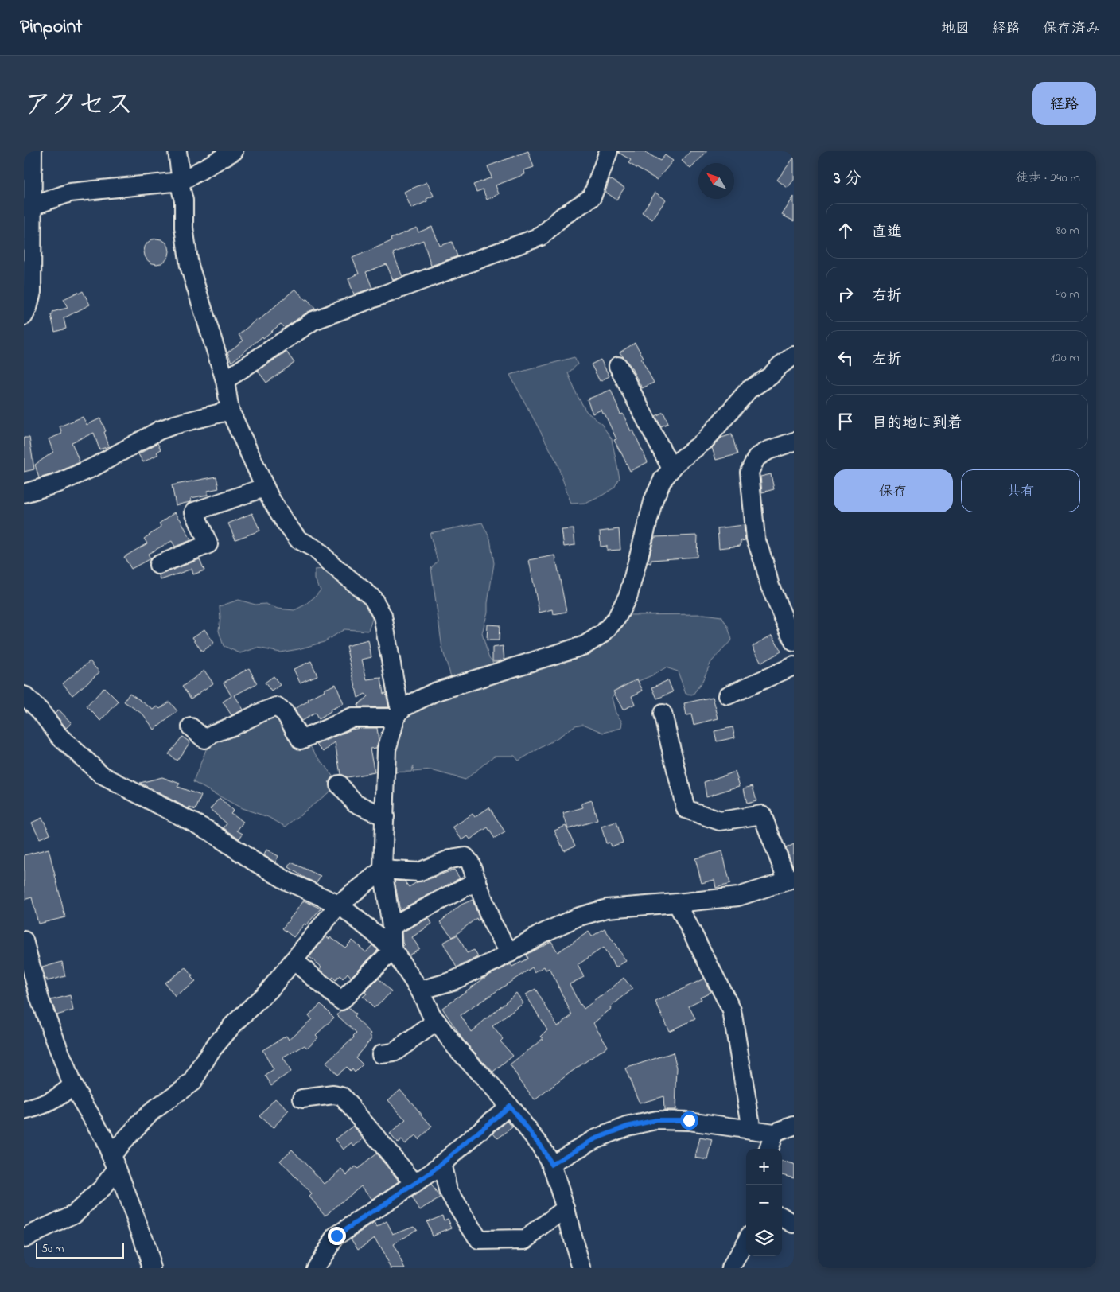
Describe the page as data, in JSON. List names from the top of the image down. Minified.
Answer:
{"scale_bar":"50 m","north":"top left","page":{"header":"Pinpoint","nav":["地図","経路","保存済み"],"title":"アクセス","buttons":["経路",["保存","共有"]],"heading":["3 分","徒歩 · 240 m"],"list":[["直進","80 m"],["右折","40 m"],["左折","120 m"],"目的地に到着"],"map_buttons":["+","−"],"scale":"50 m"}}
